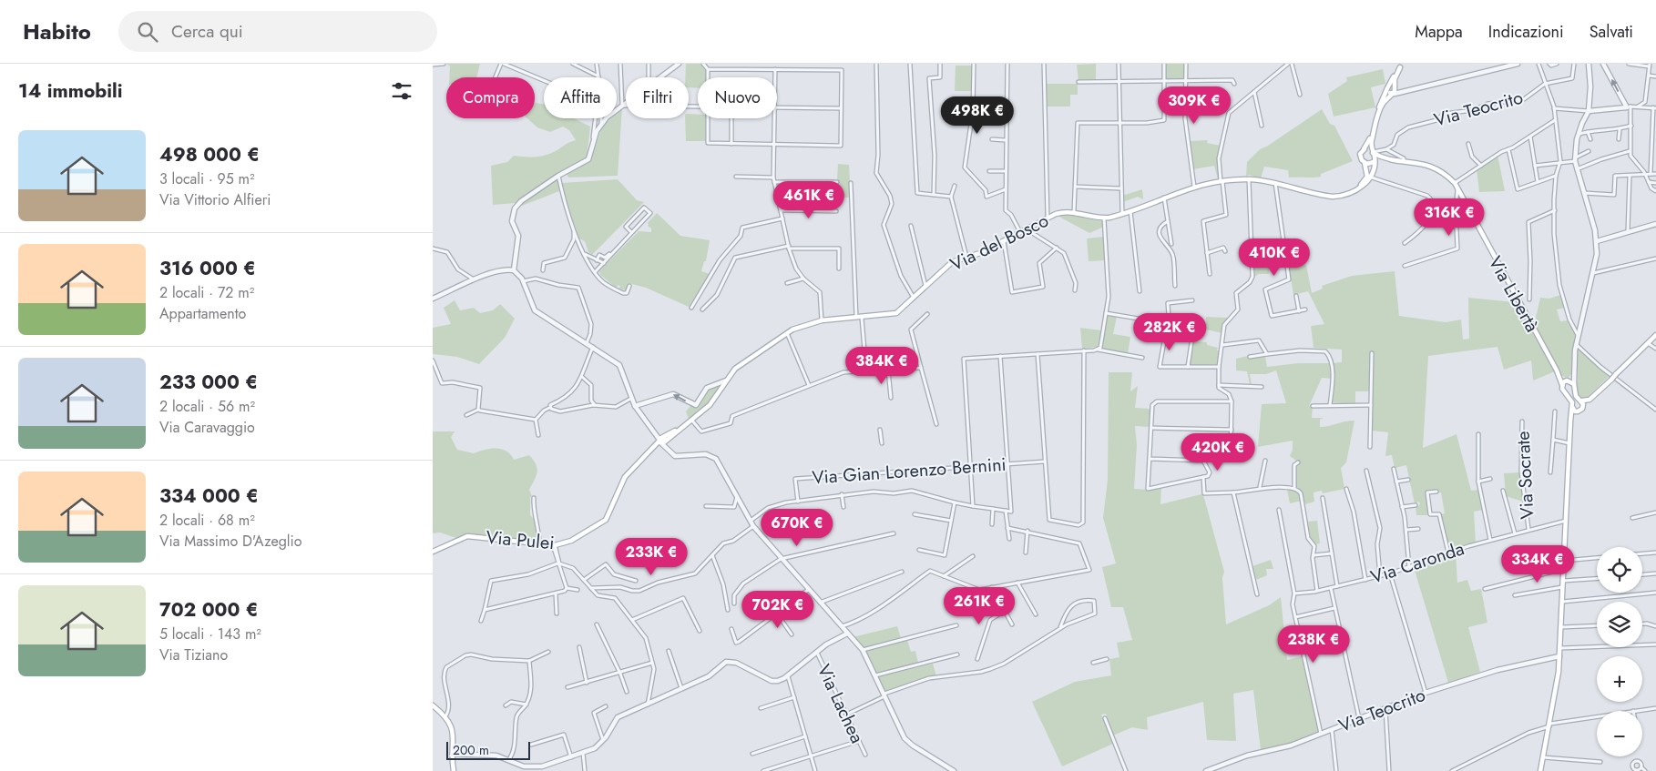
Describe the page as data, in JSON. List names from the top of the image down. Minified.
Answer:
{"streets":{"main road":["Via del Bosco","Via Libertà","Via Pulei"],"street":["Via Teocrito","Via Gian Lorenzo Bernini","Via Socrate","Via Caronda","Via Lachea"]},"crossings":[["Via Socrate","Via Caronda"]],"scale_bar":"200 m","page":{"header":"Habito","search":"Cerca qui","nav":["Mappa","Indicazioni","Salvati"],"heading":"14 immobili","chip":["Compra","Affitta","Filtri","Nuovo"],"price":["309K €","498K €","461K €","316K €","410K €","282K €","384K €","420K €","670K €","233K €","334K €","261K €","702K €","238K €"],"list":[{"name":"498 000 €","note":"3 locali · 95 m² · Via Vittorio Alfieri"},{"name":"316 000 €","note":"2 locali · 72 m² · Appartamento"},{"name":"233 000 €","note":"2 locali · 56 m² · Via Caravaggio"},{"name":"334 000 €","note":"2 locali · 68 m² · Via Massimo D'Azeglio"},{"name":"702 000 €","note":"5 locali · 143 m² · Via Tiziano"}],"map_buttons":["+","−"],"scale":"200 m"}}
